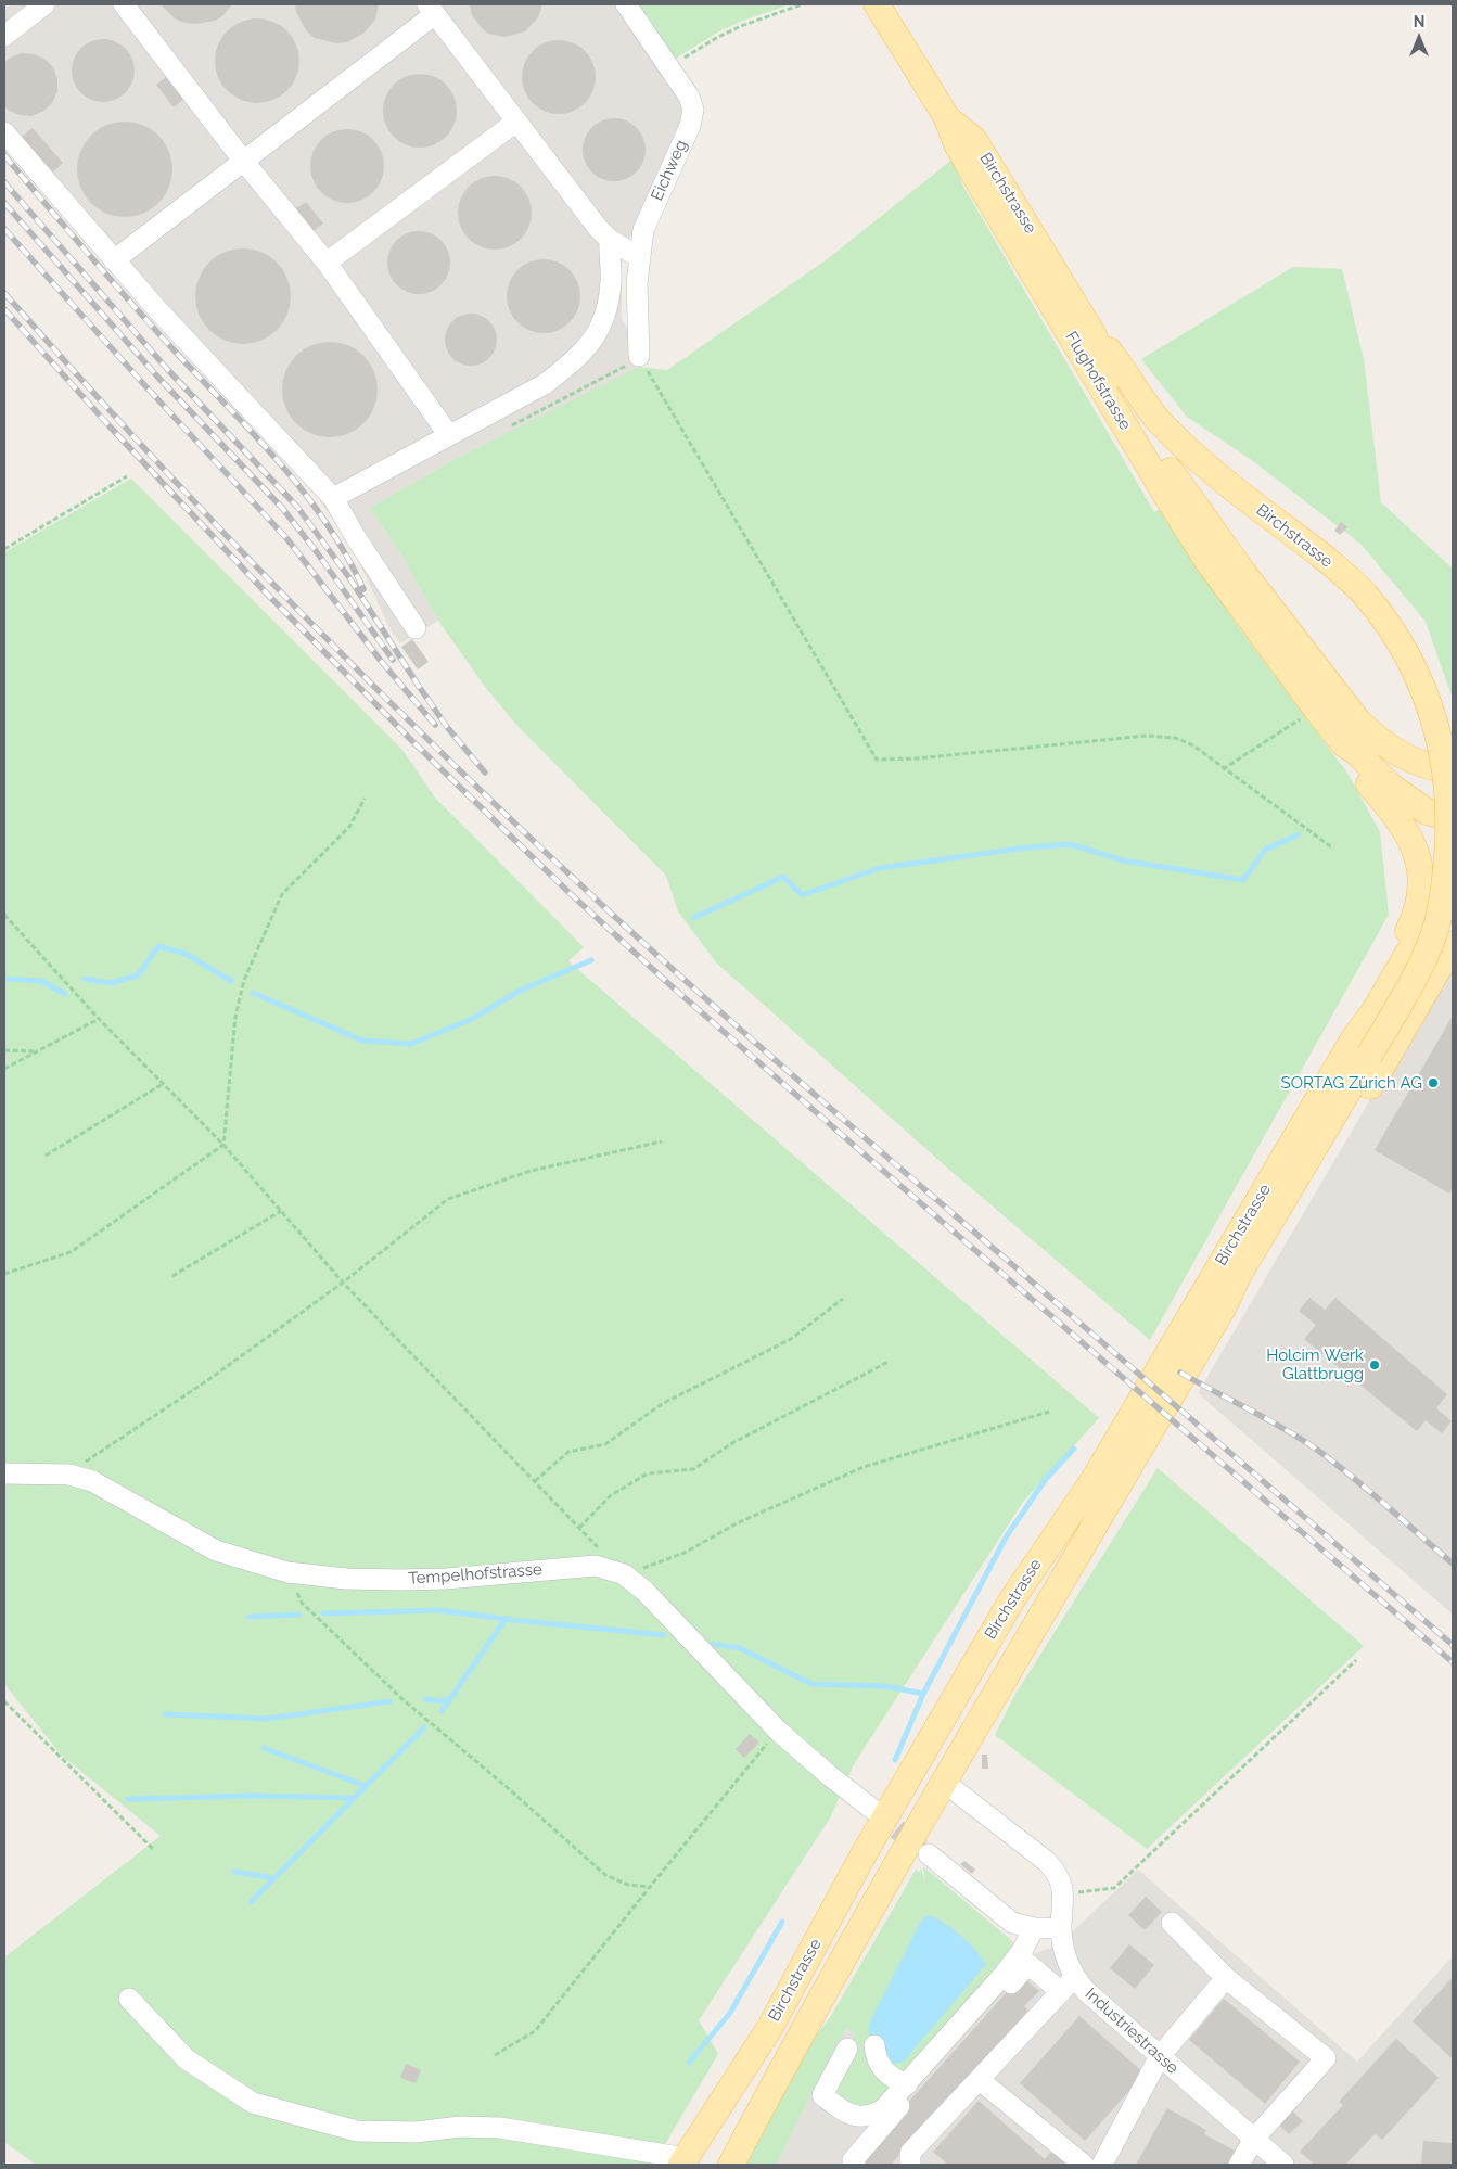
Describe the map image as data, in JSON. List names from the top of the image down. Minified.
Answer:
{"streets":{"main road":["Birchstrasse","Flughofstrasse"],"street":["Eichweg","Tempelhofstrasse","Industriestrasse"]},"crossings":[["Birchstrasse","Flughofstrasse"],["Birchstrasse","Industriestrasse"]],"places":["SORTAG Zürich AG","Holcim Werk Glattbrugg"],"north":"top"}
